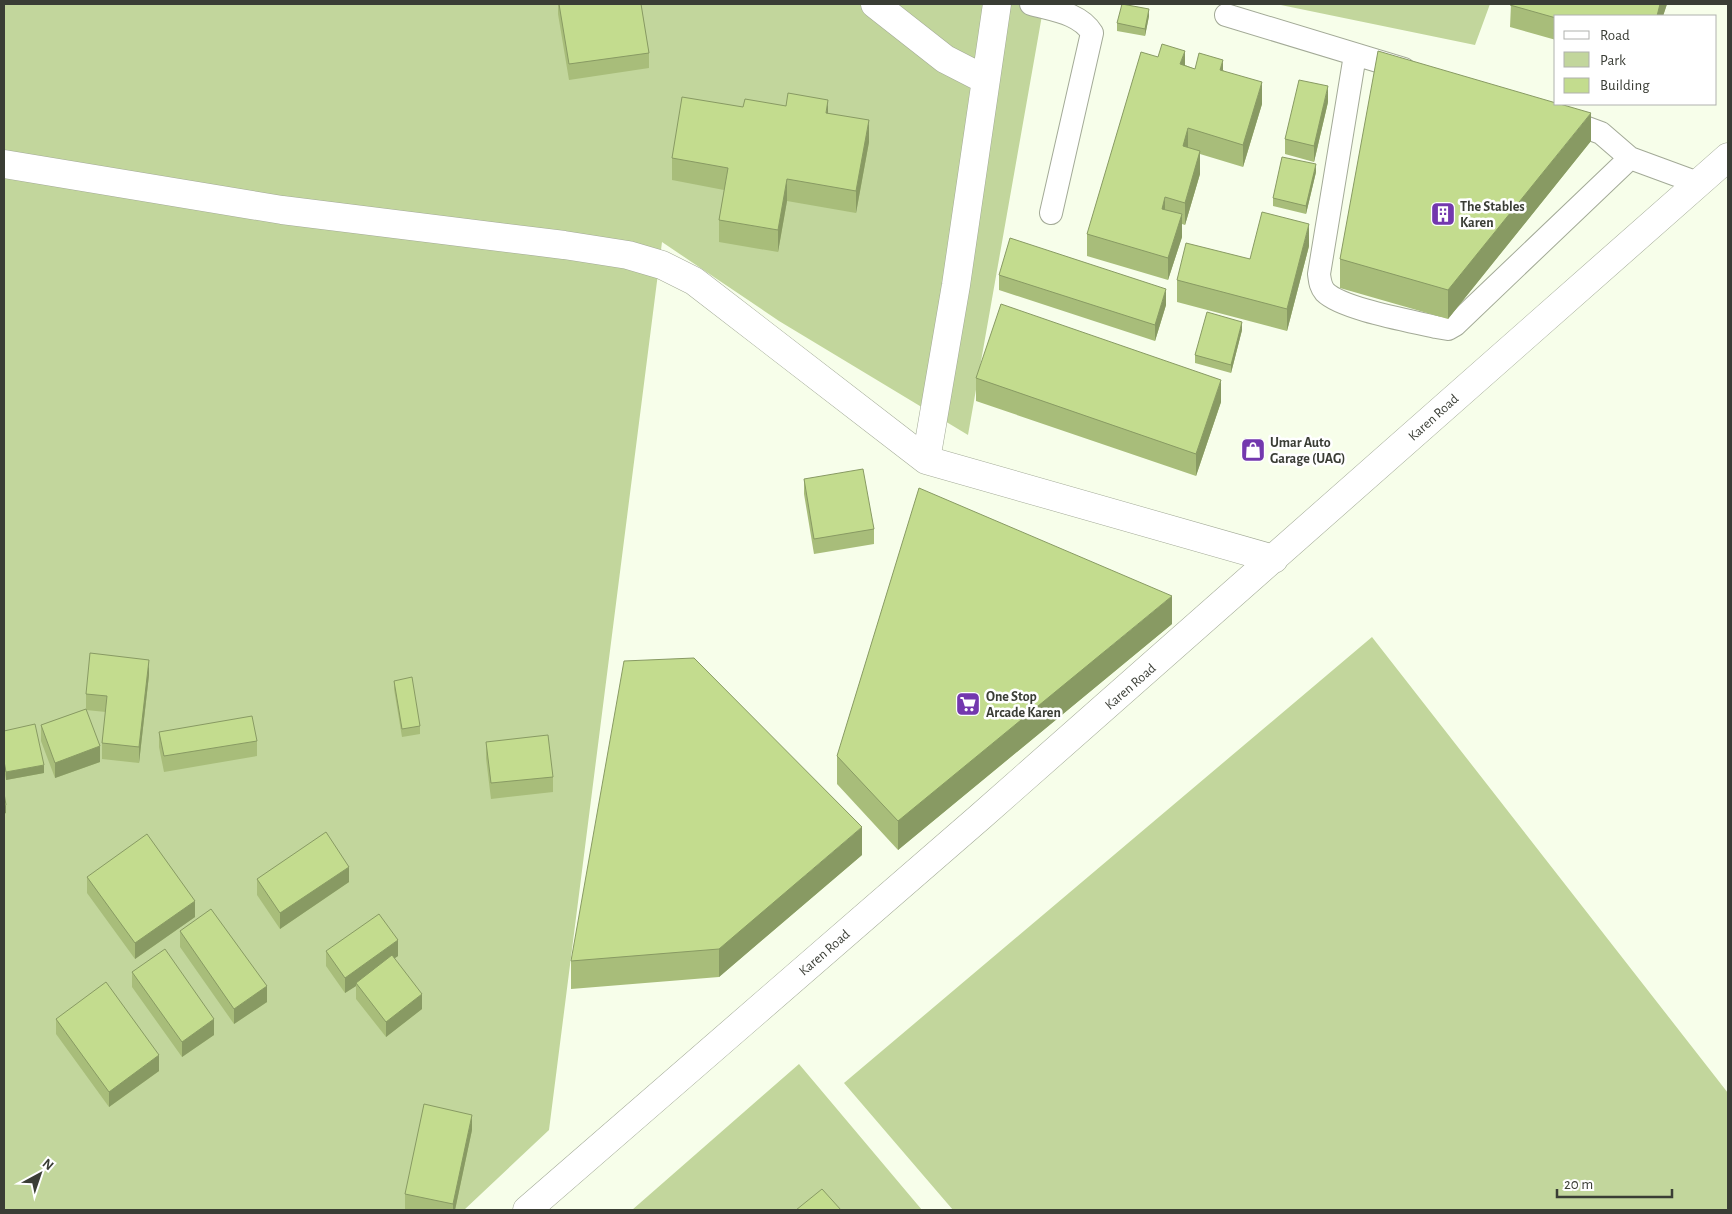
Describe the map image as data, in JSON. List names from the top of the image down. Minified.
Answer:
{"streets":{"street":["Karen Road"]},"places":{"building":["The Stables Karen"],"shop":["Umar Auto Garage (UAG)"],"supermarket":["One Stop Arcade Karen"]},"legend":["Road","Park","Building"],"scale_bar":"20 m","north":"top right"}
